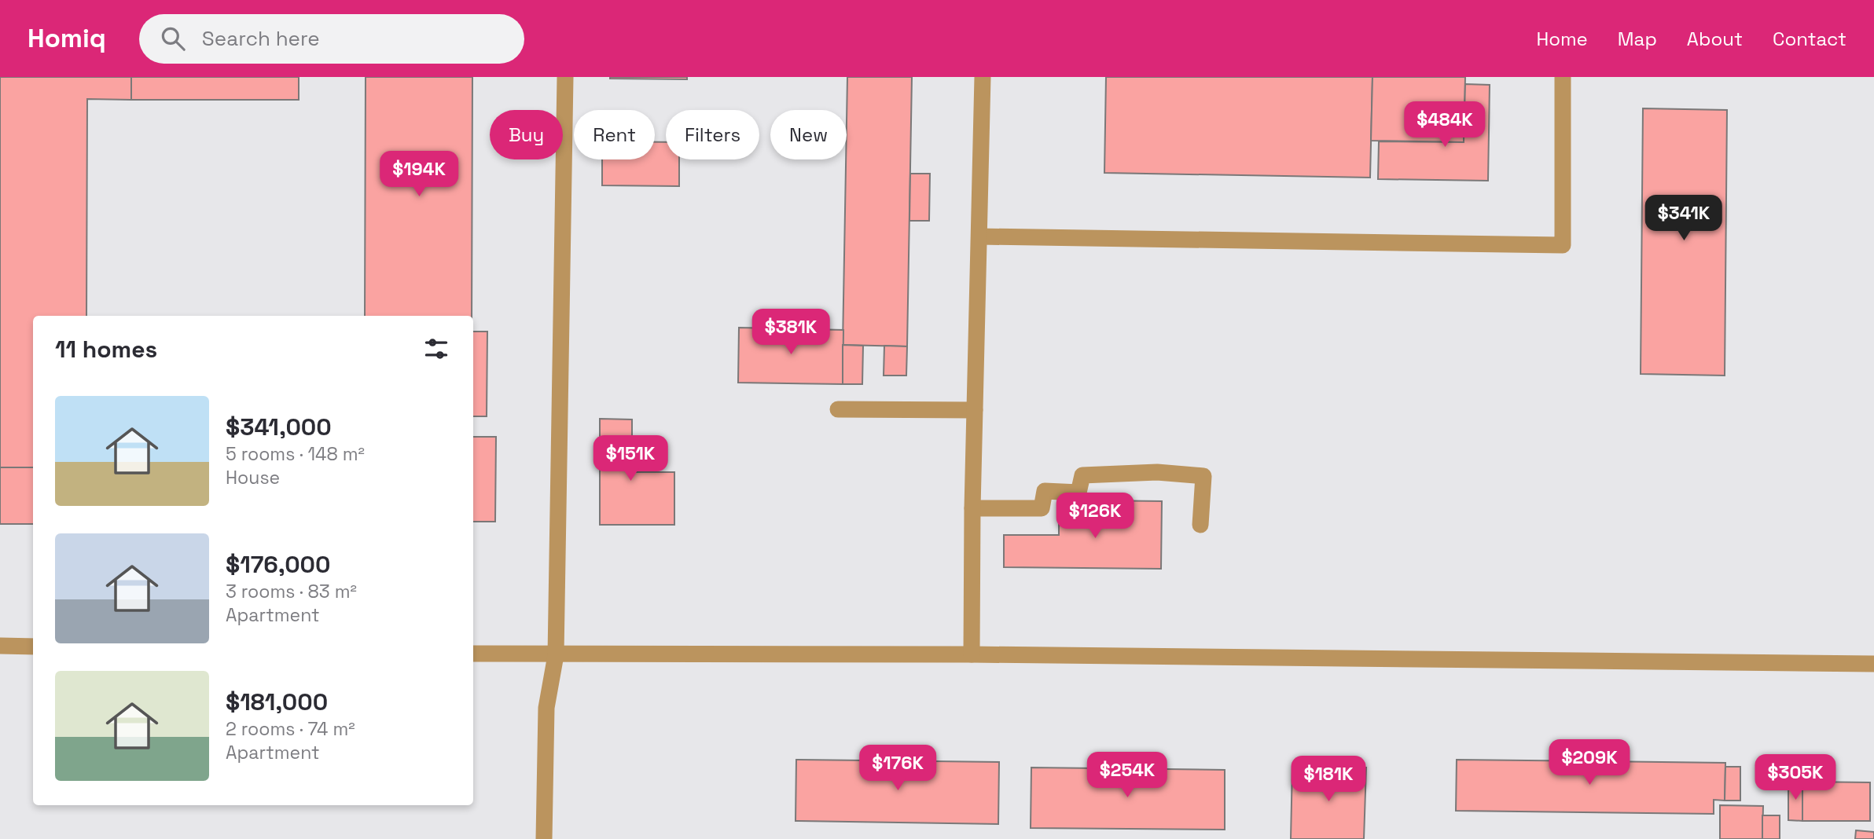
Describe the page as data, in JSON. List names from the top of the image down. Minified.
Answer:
{"page":{"header":"Homiq","search":"Search here","nav":["Home","Map","About","Contact"],"price":["$484K","$194K","$341K","$381K","$151K","$126K","$209K","$176K","$254K","$305K","$181K"],"chip":["Buy","Rent","Filters","New"],"heading":"11 homes","list":[{"name":"$341,000","note":"5 rooms · 148 m² · House"},{"name":"$176,000","note":"3 rooms · 83 m² · Apartment"},{"name":"$181,000","note":"2 rooms · 74 m² · Apartment"}]}}
